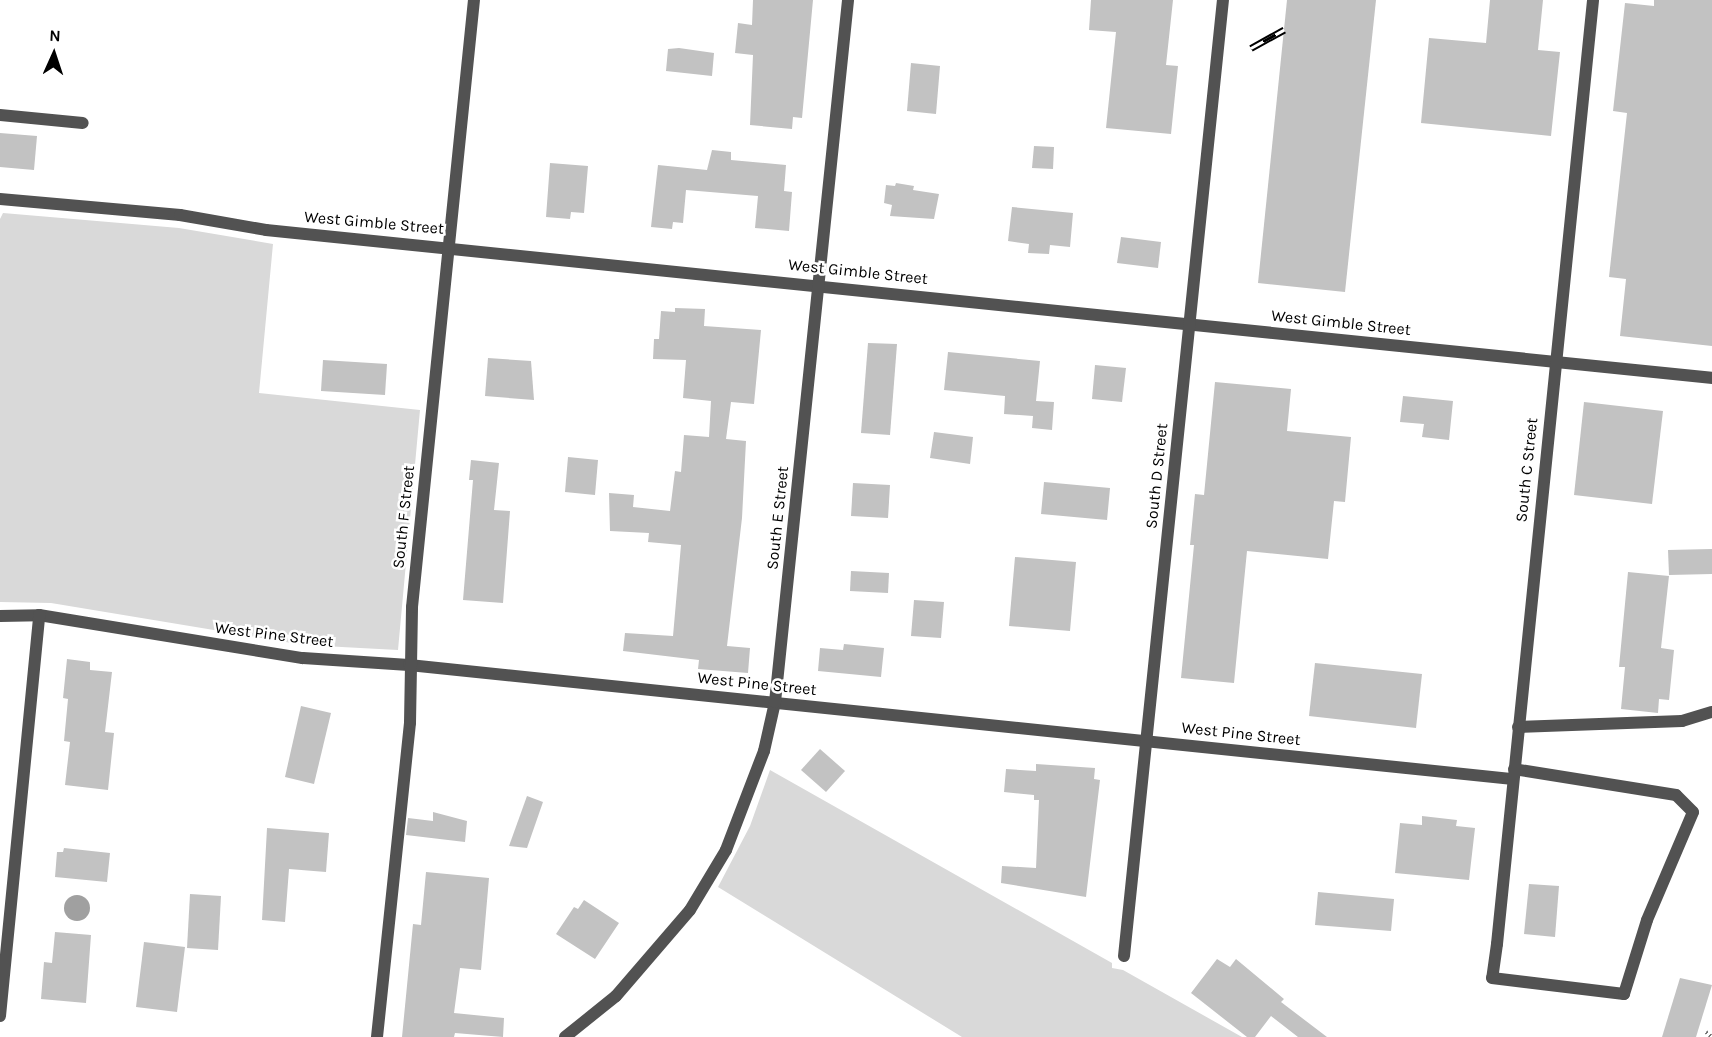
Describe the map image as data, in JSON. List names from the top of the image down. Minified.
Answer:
{"streets":{"street":["West Gimble Street","South C Street","South D Street","South F Street","South E Street","West Pine Street"]},"crossings":[["West Gimble Street","South C Street"],["West Gimble Street","South D Street"],["West Gimble Street","South F Street"],["West Gimble Street","South E Street"],["South C Street","West Pine Street"],["South D Street","West Pine Street"],["South F Street","West Pine Street"],["South E Street","West Pine Street"]],"north":"top"}
